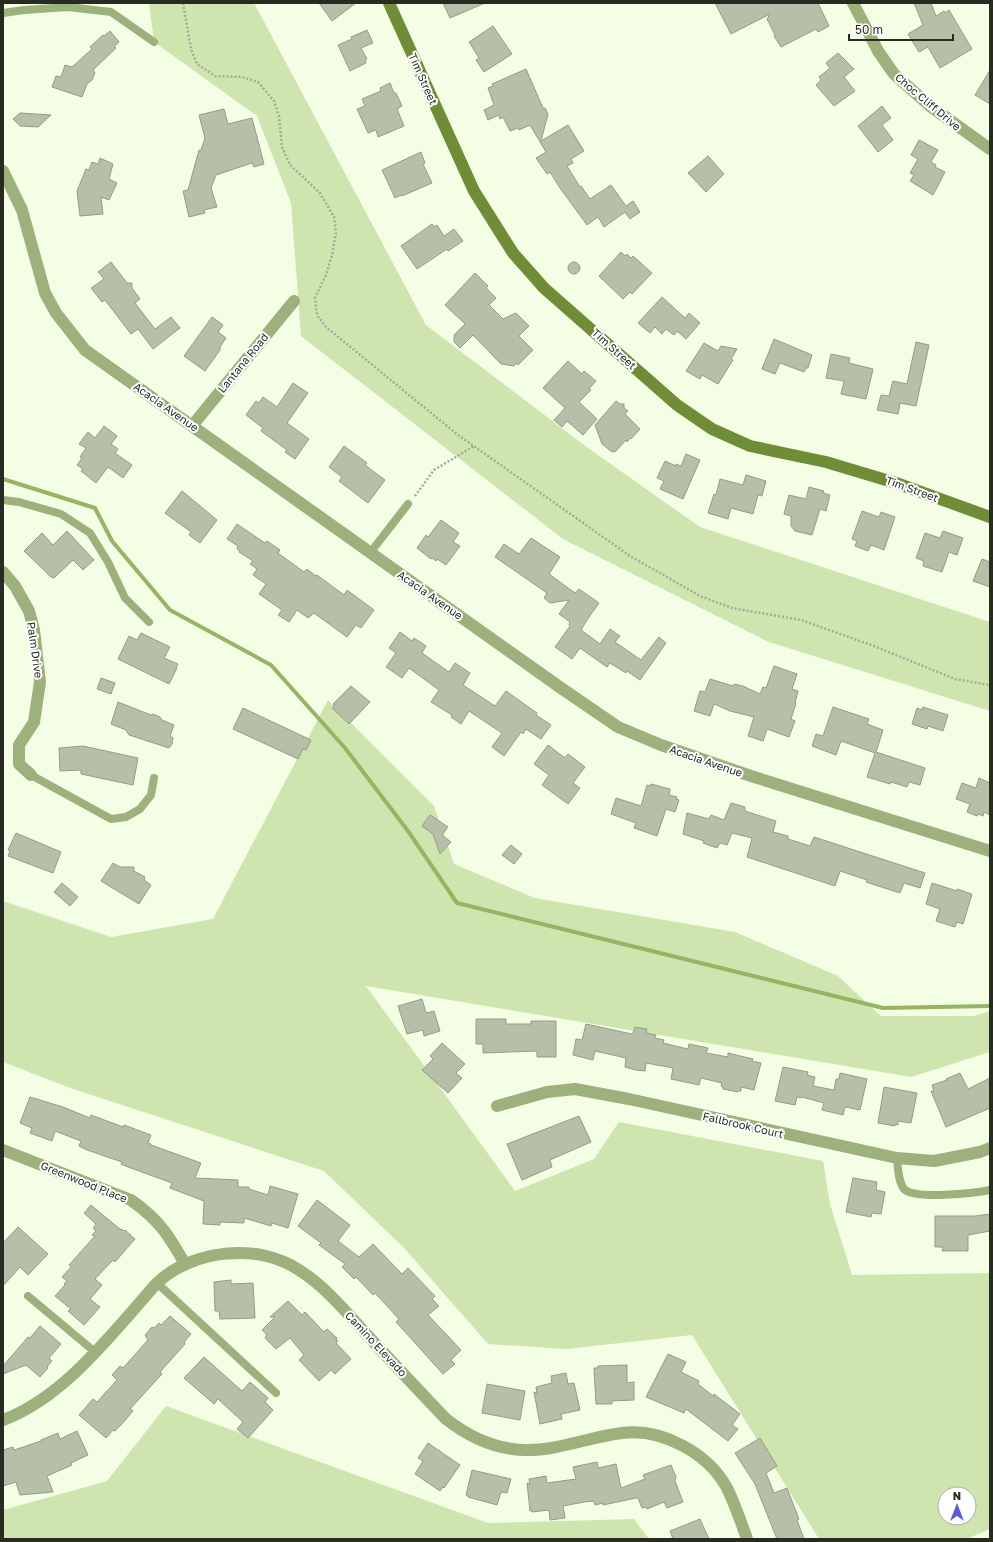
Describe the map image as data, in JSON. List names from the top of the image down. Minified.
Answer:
{"streets":{"street":["Tim Street","Choc Cliff Drive","Lantana Road","Acacia Avenue","Palm Drive","Fallbrook Court","Greenwood Place","Camino Elevado"]},"crossings":[["Lantana Road","Acacia Avenue"],["Greenwood Place","Camino Elevado"]],"scale_bar":"50 m","north":"top"}
